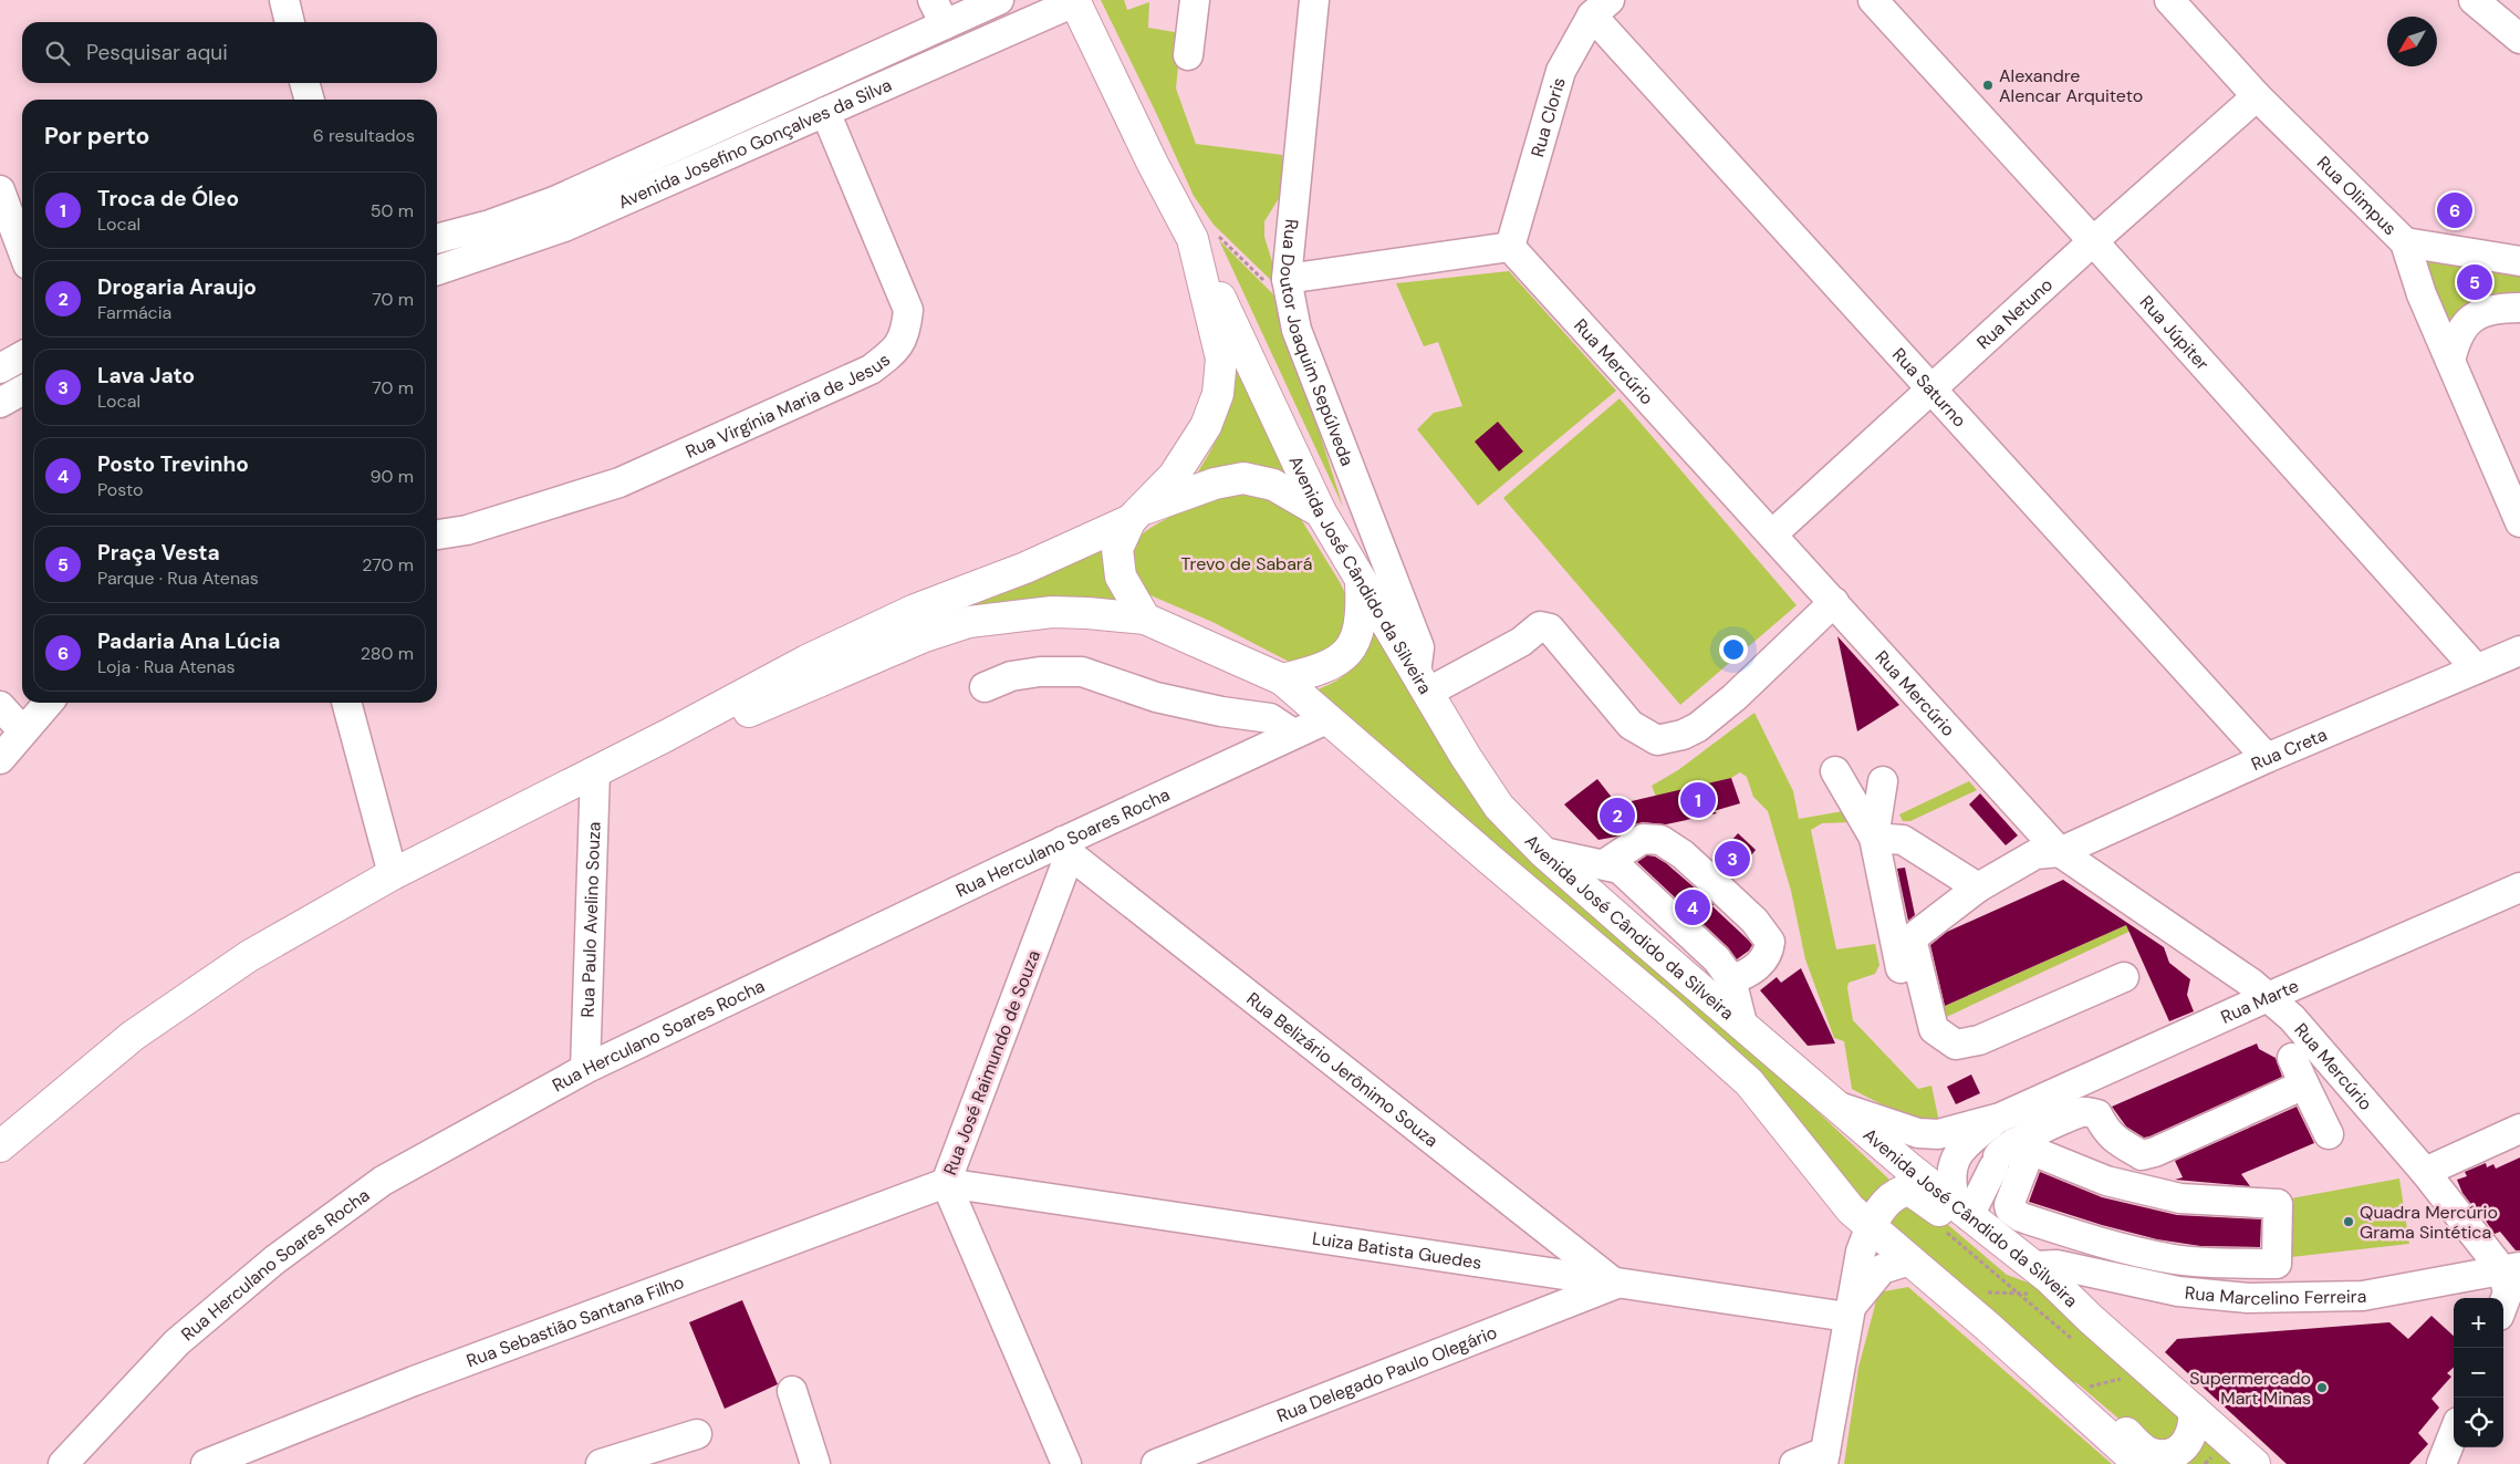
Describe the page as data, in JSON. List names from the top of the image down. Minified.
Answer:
{"streets":{"main road":["Avenida José Cândido da Silveira"],"street":["Rua Cloris","Avenida Josefino Gonçalves da Silva","Rua Olimpus","Rua Netuno","Rua Júpiter","Rua Doutor Joaquim Sepúlveda","Rua Mercúrio","Rua Saturno","Rua Virgínia Maria de Jesus","Rua Creta","Rua Herculano Soares Rocha","Rua Paulo Avelino Souza","Rua Marte","Rua José Raimundo de Souza","Rua Belizário Jerônimo Souza","Luiza Batista Guedes","Rua Marcelino Ferreira","Rua Sebastião Santana Filho","Rua Delegado Paulo Olegário"]},"crossings":[["Rua Cloris","Rua Mercúrio"],["Rua Cloris","Rua Saturno"],["Avenida Josefino Gonçalves da Silva","Rua Virgínia Maria de Jesus"],["Rua Olimpus","Rua Netuno"],["Rua Netuno","Rua Júpiter"],["Rua Netuno","Rua Mercúrio"],["Rua Netuno","Rua Saturno"],["Rua Júpiter","Rua Creta"],["Rua Doutor Joaquim Sepúlveda","Avenida José Cândido da Silveira"],["Rua Mercúrio","Rua Creta"],["Rua Mercúrio","Rua Marte"],["Rua Mercúrio","Rua Marcelino Ferreira"],["Rua Saturno","Rua Creta"],["Avenida José Cândido da Silveira","Rua Marte"],["Avenida José Cândido da Silveira","Rua Marcelino Ferreira"],["Rua Herculano Soares Rocha","Rua Paulo Avelino Souza"],["Rua Herculano Soares Rocha","Rua José Raimundo de Souza"],["Rua Herculano Soares Rocha","Rua Belizário Jerônimo Souza"],["Rua José Raimundo de Souza","Rua Belizário Jerônimo Souza"],["Rua José Raimundo de Souza","Luiza Batista Guedes"],["Rua José Raimundo de Souza","Rua Sebastião Santana Filho"],["Rua Belizário Jerônimo Souza","Luiza Batista Guedes"],["Rua Belizário Jerônimo Souza","Rua Delegado Paulo Olegário"],["Luiza Batista Guedes","Rua Sebastião Santana Filho"],["Luiza Batista Guedes","Rua Delegado Paulo Olegário"]],"parks":["Trevo de Sabará"],"places":["Alexandre Alencar Arquiteto","Quadra Mercúrio Grama Sintética","Supermercado Mart Minas"],"north":"bottom left","page":{"search":"Pesquisar aqui","heading":["Por perto","6 resultados"],"list":[{"mark":"1","name":"Troca de Óleo","note":"Local","value":"50 m"},{"mark":"2","name":"Drogaria Araujo","note":"Farmácia","value":"70 m"},{"mark":"3","name":"Lava Jato","note":"Local","value":"70 m"},{"mark":"4","name":"Posto Trevinho","note":"Posto","value":"90 m"},{"mark":"5","name":"Praça Vesta","note":"Parque · Rua Atenas","value":"270 m"},{"mark":"6","name":"Padaria Ana Lúcia","note":"Loja · Rua Atenas","value":"280 m"}],"pins":["6","5","1","2","3","4"],"map_buttons":["+","−"]}}
